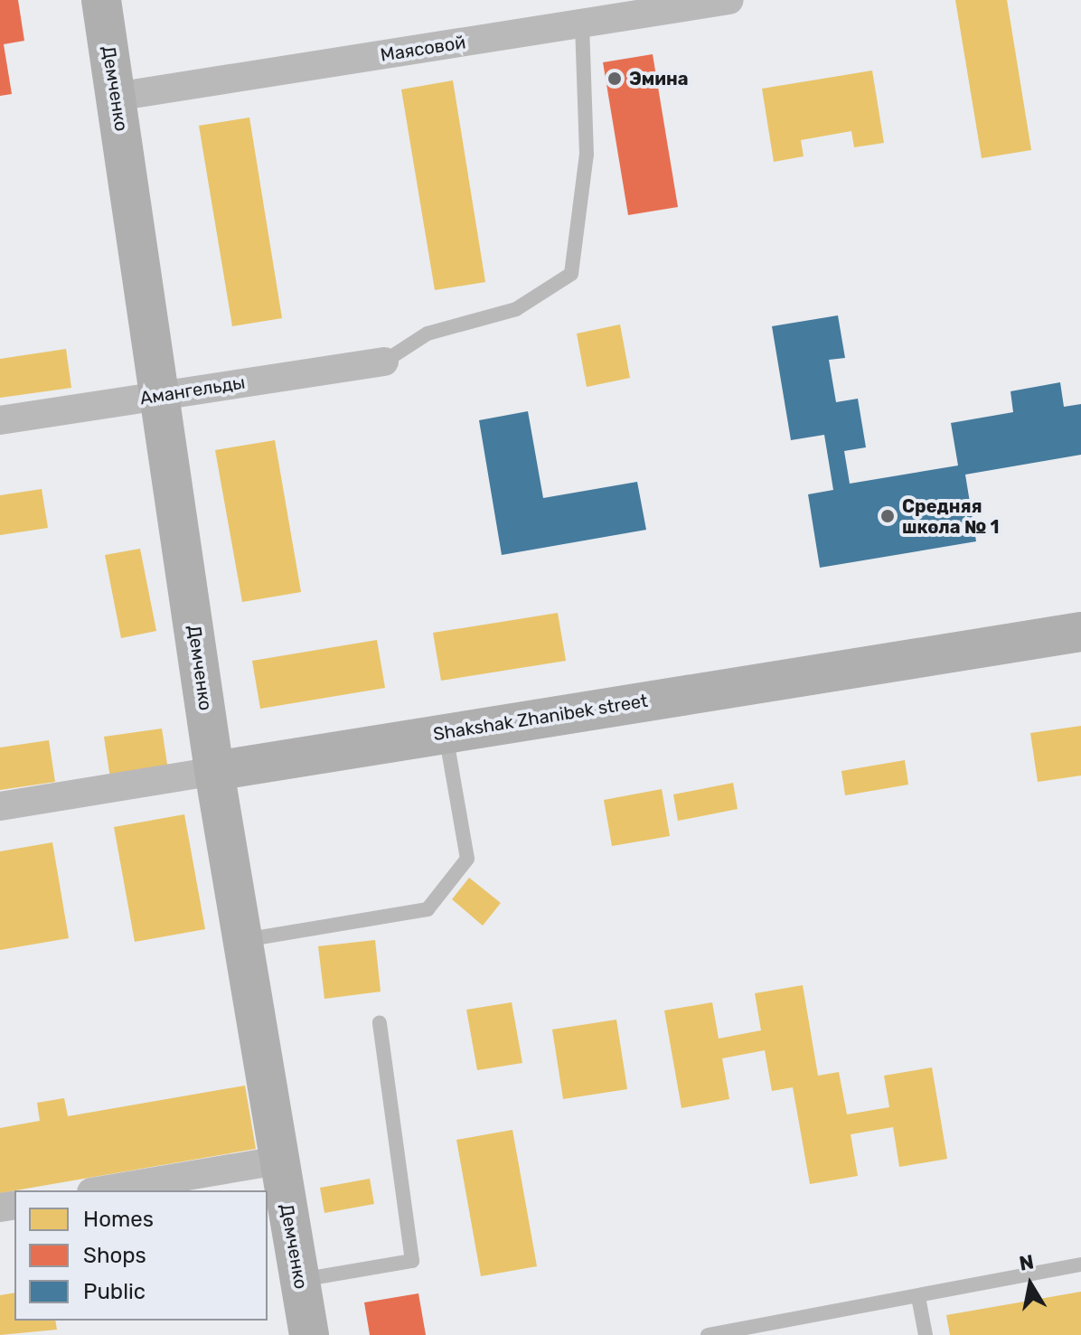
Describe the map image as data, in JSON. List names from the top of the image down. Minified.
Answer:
{"streets":{"street":["Маясовой","Демченко","Амангельды","Shakshak Zhanibek street"]},"crossings":[["Маясовой","Демченко"],["Демченко","Амангельды"],["Демченко","Shakshak Zhanibek street"]],"places":["Эмина","Средняя школа № 1"],"legend":["Homes","Shops","Public"],"north":"top"}
